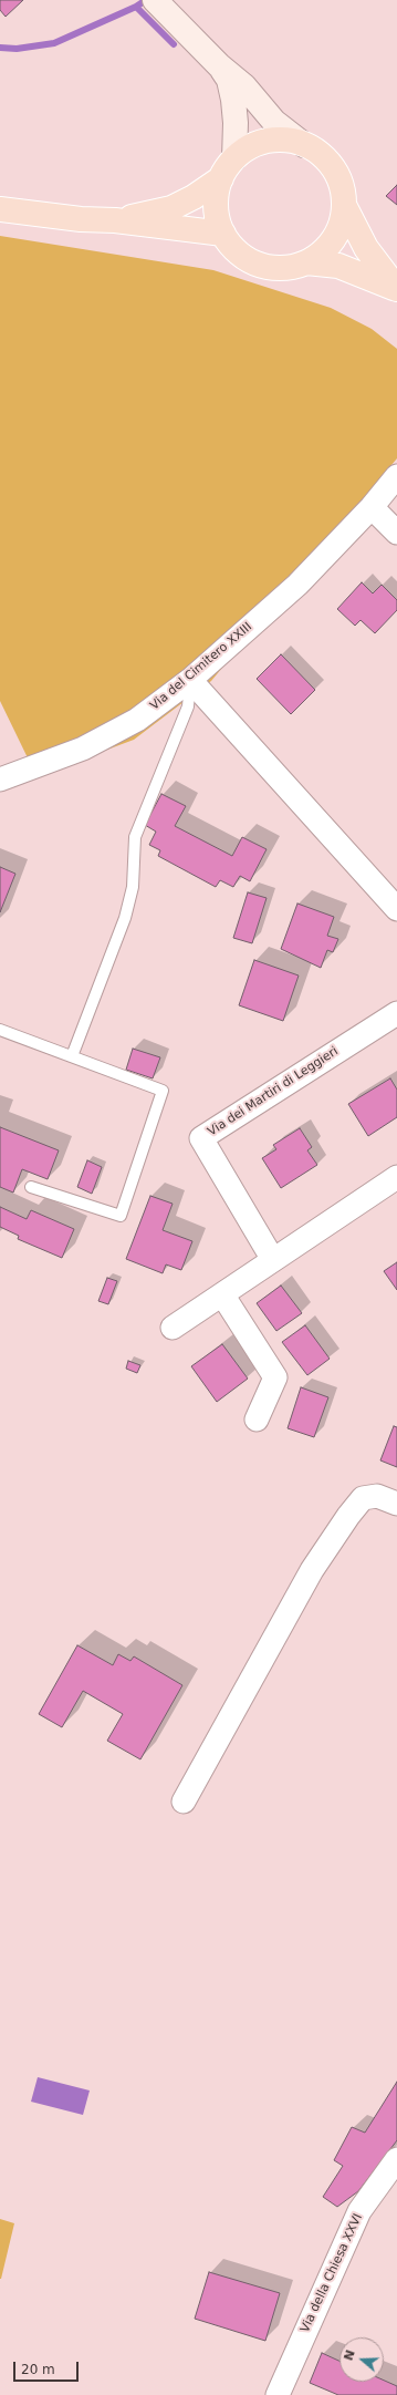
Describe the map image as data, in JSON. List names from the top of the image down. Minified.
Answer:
{"streets":{"street":["Via del Cimitero XXIII","Via dei Martiri di Leggieri","Via della Chiesa XXVI"]},"scale_bar":"20 m","north":"left"}
